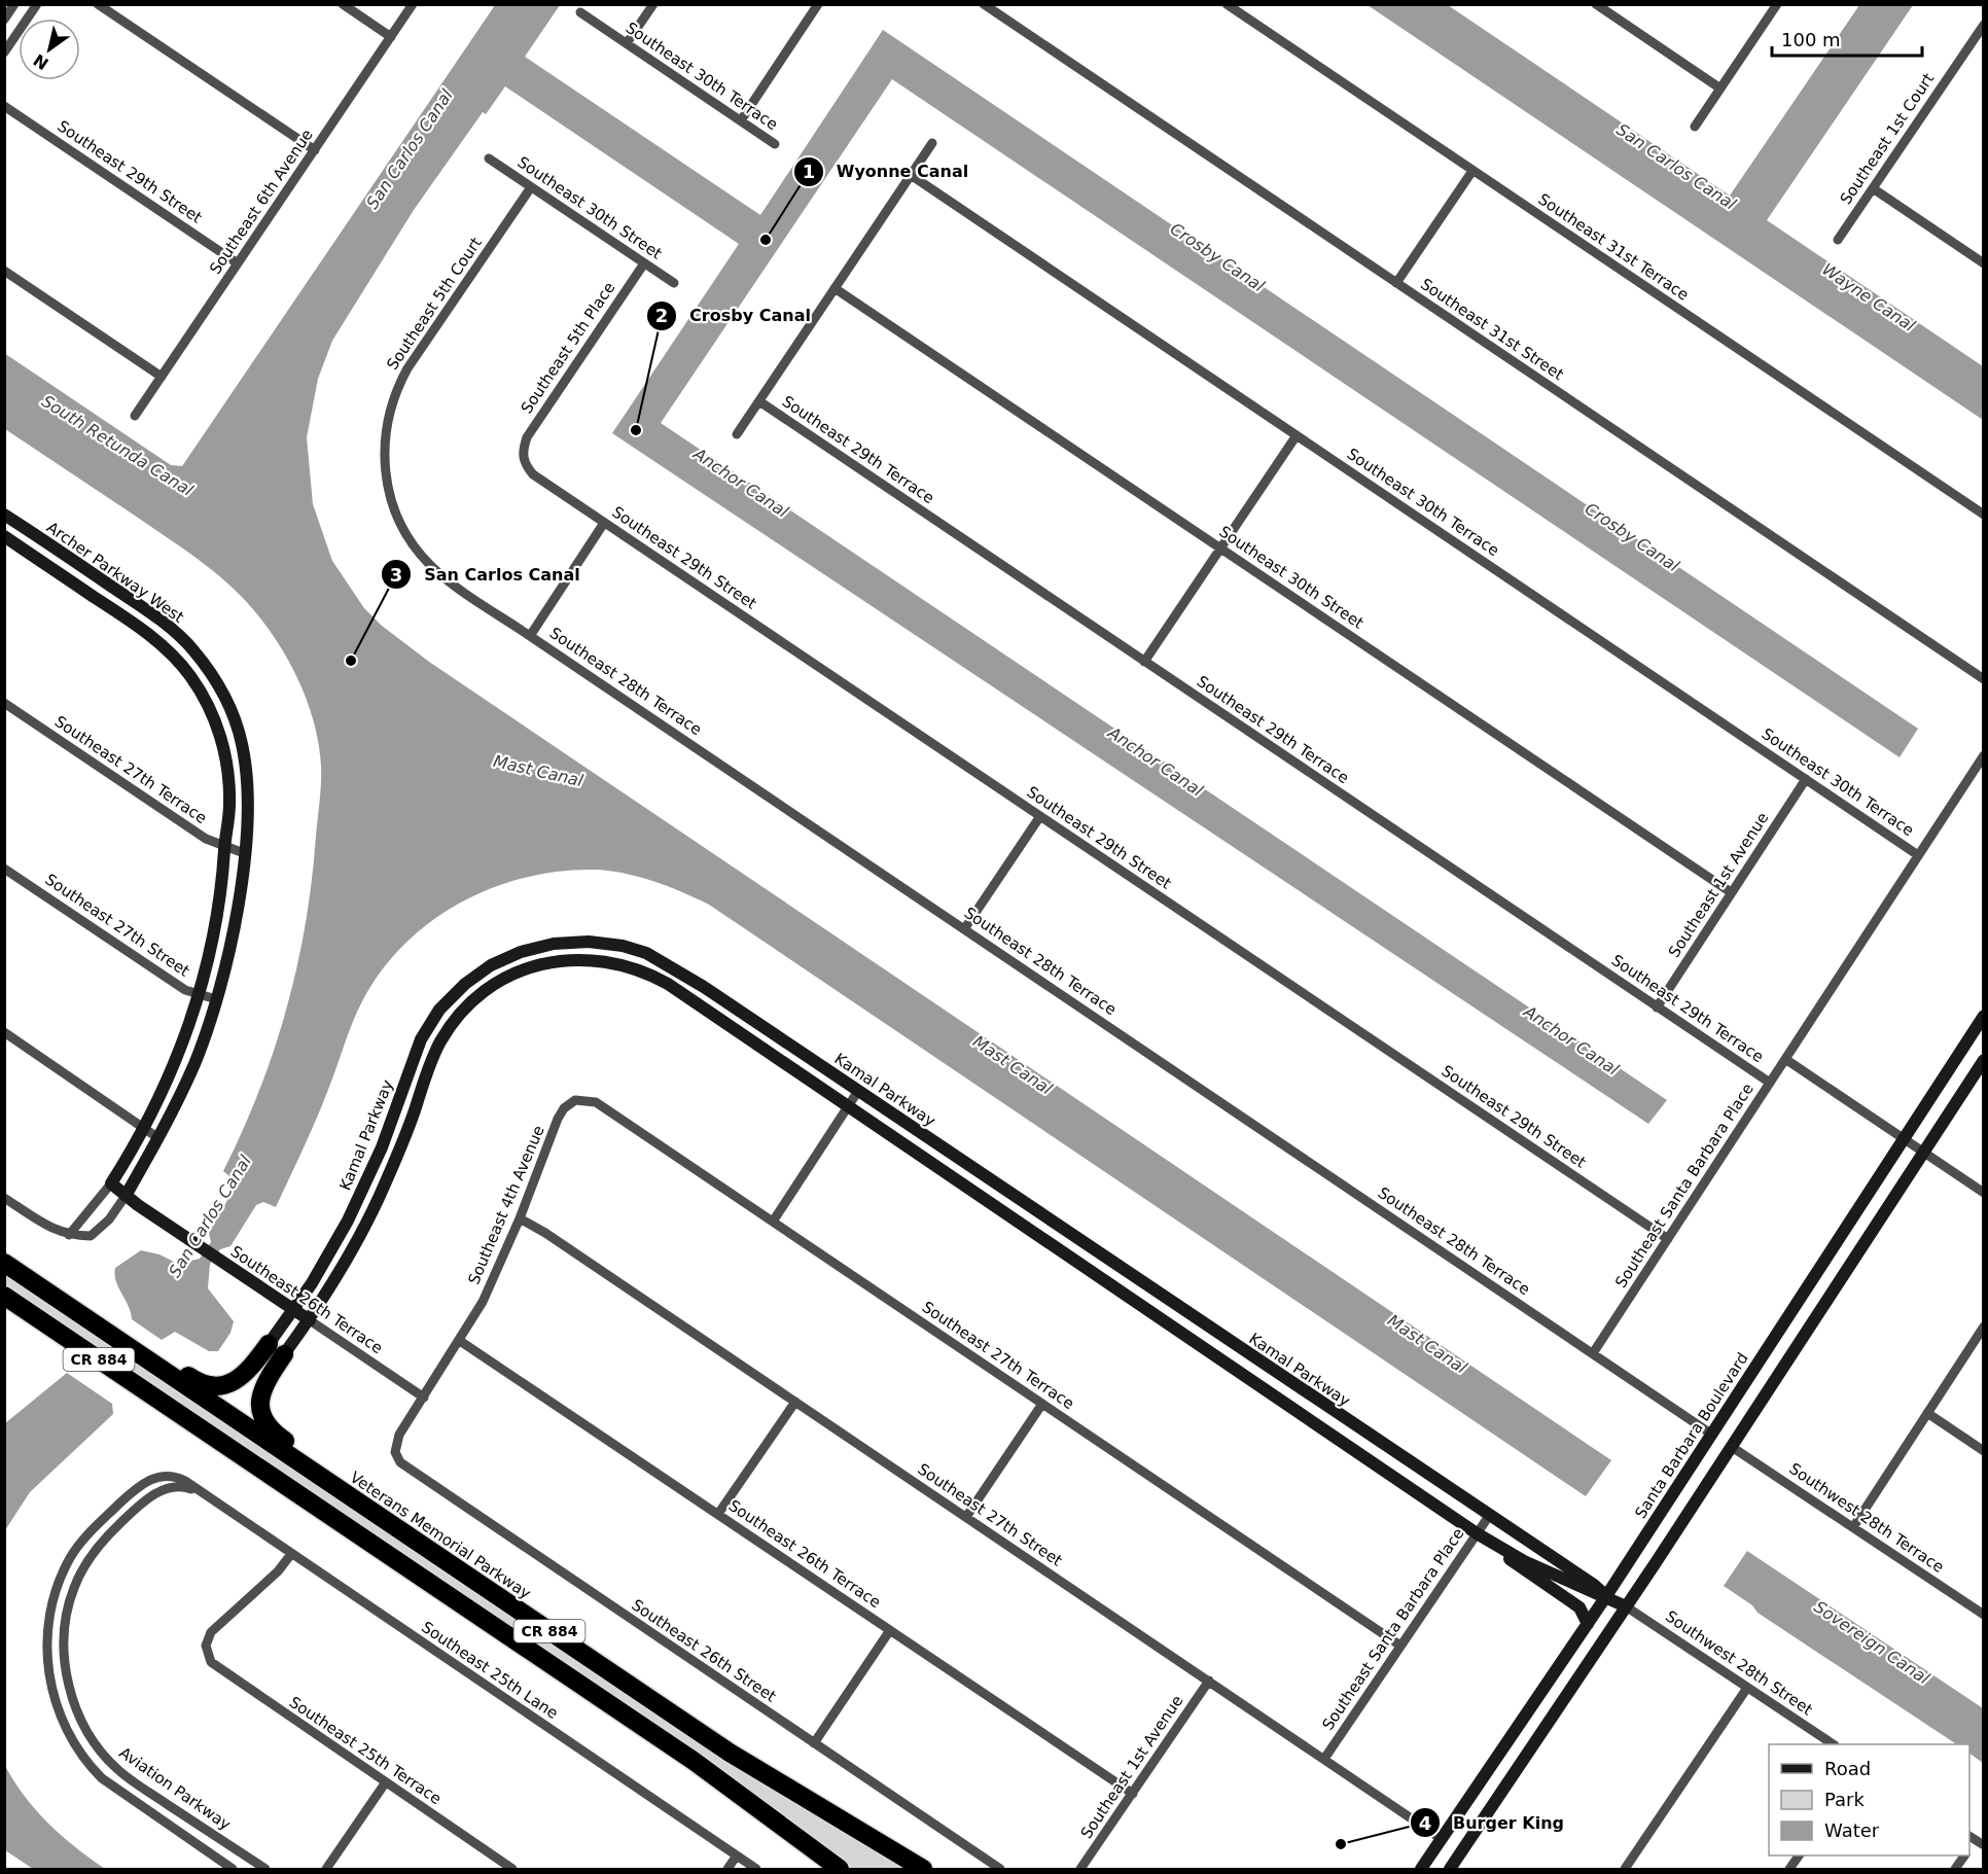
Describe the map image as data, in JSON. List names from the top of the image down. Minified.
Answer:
{"streets":{"highway":["CR 884","Veterans Memorial Parkway"],"street":["Southeast 30th Terrace","Southeast 1st Court","Southeast 29th Street","Southeast 6th Avenue","Southeast 30th Street","Southeast 31st Terrace","Southeast 5th Court","Southeast 31st Street","Southeast 5th Place","Southeast 29th Terrace","Archer Parkway West","Southeast 28th Terrace","Southeast 27th Terrace","Southeast 1st Avenue","Southeast 27th Street","Kamal Parkway","Southeast Santa Barbara Place","Southeast 4th Avenue","Southeast 26th Terrace","Santa Barbara Boulevard","Southwest 28th Terrace","Southeast 26th Street","Southwest 28th Street","Southeast 25th Lane","Southeast 25th Terrace","Aviation Parkway"]},"crossings":[["Southeast 30th Terrace","Southeast 1st Avenue"],["Southeast 30th Terrace","Southeast Santa Barbara Place"],["Southeast 29th Street","Southeast 6th Avenue"],["Southeast 29th Street","Southeast 5th Place"],["Southeast 29th Street","Southeast Santa Barbara Place"],["Southeast 30th Street","Southeast 5th Court"],["Southeast 30th Street","Southeast 5th Place"],["Southeast 30th Street","Southeast 1st Avenue"],["Southeast 5th Court","Southeast 28th Terrace"],["Southeast 29th Terrace","Southeast 1st Avenue"],["Southeast 29th Terrace","Southeast Santa Barbara Place"],["Southeast 29th Terrace","Santa Barbara Boulevard"],["Archer Parkway West","Southeast 27th Terrace"],["Archer Parkway West","Southeast 27th Street"],["Archer Parkway West","Southeast 26th Terrace"],["Southeast 28th Terrace","Southeast Santa Barbara Place"],["Southeast 28th Terrace","Santa Barbara Boulevard"],["Southeast 27th Terrace","Southeast Santa Barbara Place"],["Southeast 27th Terrace","Southeast 4th Avenue"],["Southeast 1st Avenue","Southeast 27th Street"],["Southeast 1st Avenue","Southeast 26th Terrace"],["Southeast 27th Street","Southeast Santa Barbara Place"],["Southeast 27th Street","Southeast 4th Avenue"],["Southeast 27th Street","Santa Barbara Boulevard"],["Kamal Parkway","Southeast Santa Barbara Place"],["Kamal Parkway","Southeast 26th Terrace"],["Kamal Parkway","Santa Barbara Boulevard"],["Kamal Parkway","Southwest 28th Street"],["Southeast 4th Avenue","Southeast 26th Terrace"],["Southeast 4th Avenue","Southeast 26th Street"],["Southeast 25th Lane","Southeast 25th Terrace"],["Southeast 25th Lane","Aviation Parkway"]],"water":["San Carlos Canal","Crosby Canal","Wayne Canal","South Retunda Canal","Anchor Canal","Mast Canal","Sovereign Canal"],"places":["Wyonne Canal","Crosby Canal","San Carlos Canal","Burger King"],"legend":["Road","Park","Water"],"scale_bar":"100 m","north":"bottom left"}
